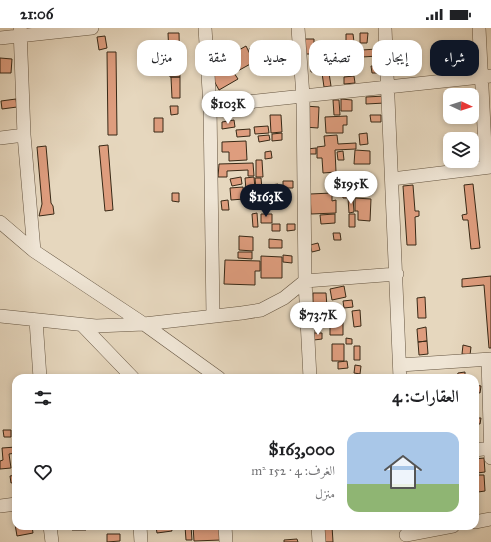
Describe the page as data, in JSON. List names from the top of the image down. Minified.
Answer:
{"north":"right","page":{"status":"21:06","chip":["شراء","إيجار","تصفية","جديد","شقة","منزل"],"price":["$103K","$195K","$163K","$73.7K"],"heading":"العقارات: 4","list":[{"name":"$163,000","note":"الغرف: 4 · 152 m² · منزل"}]}}
